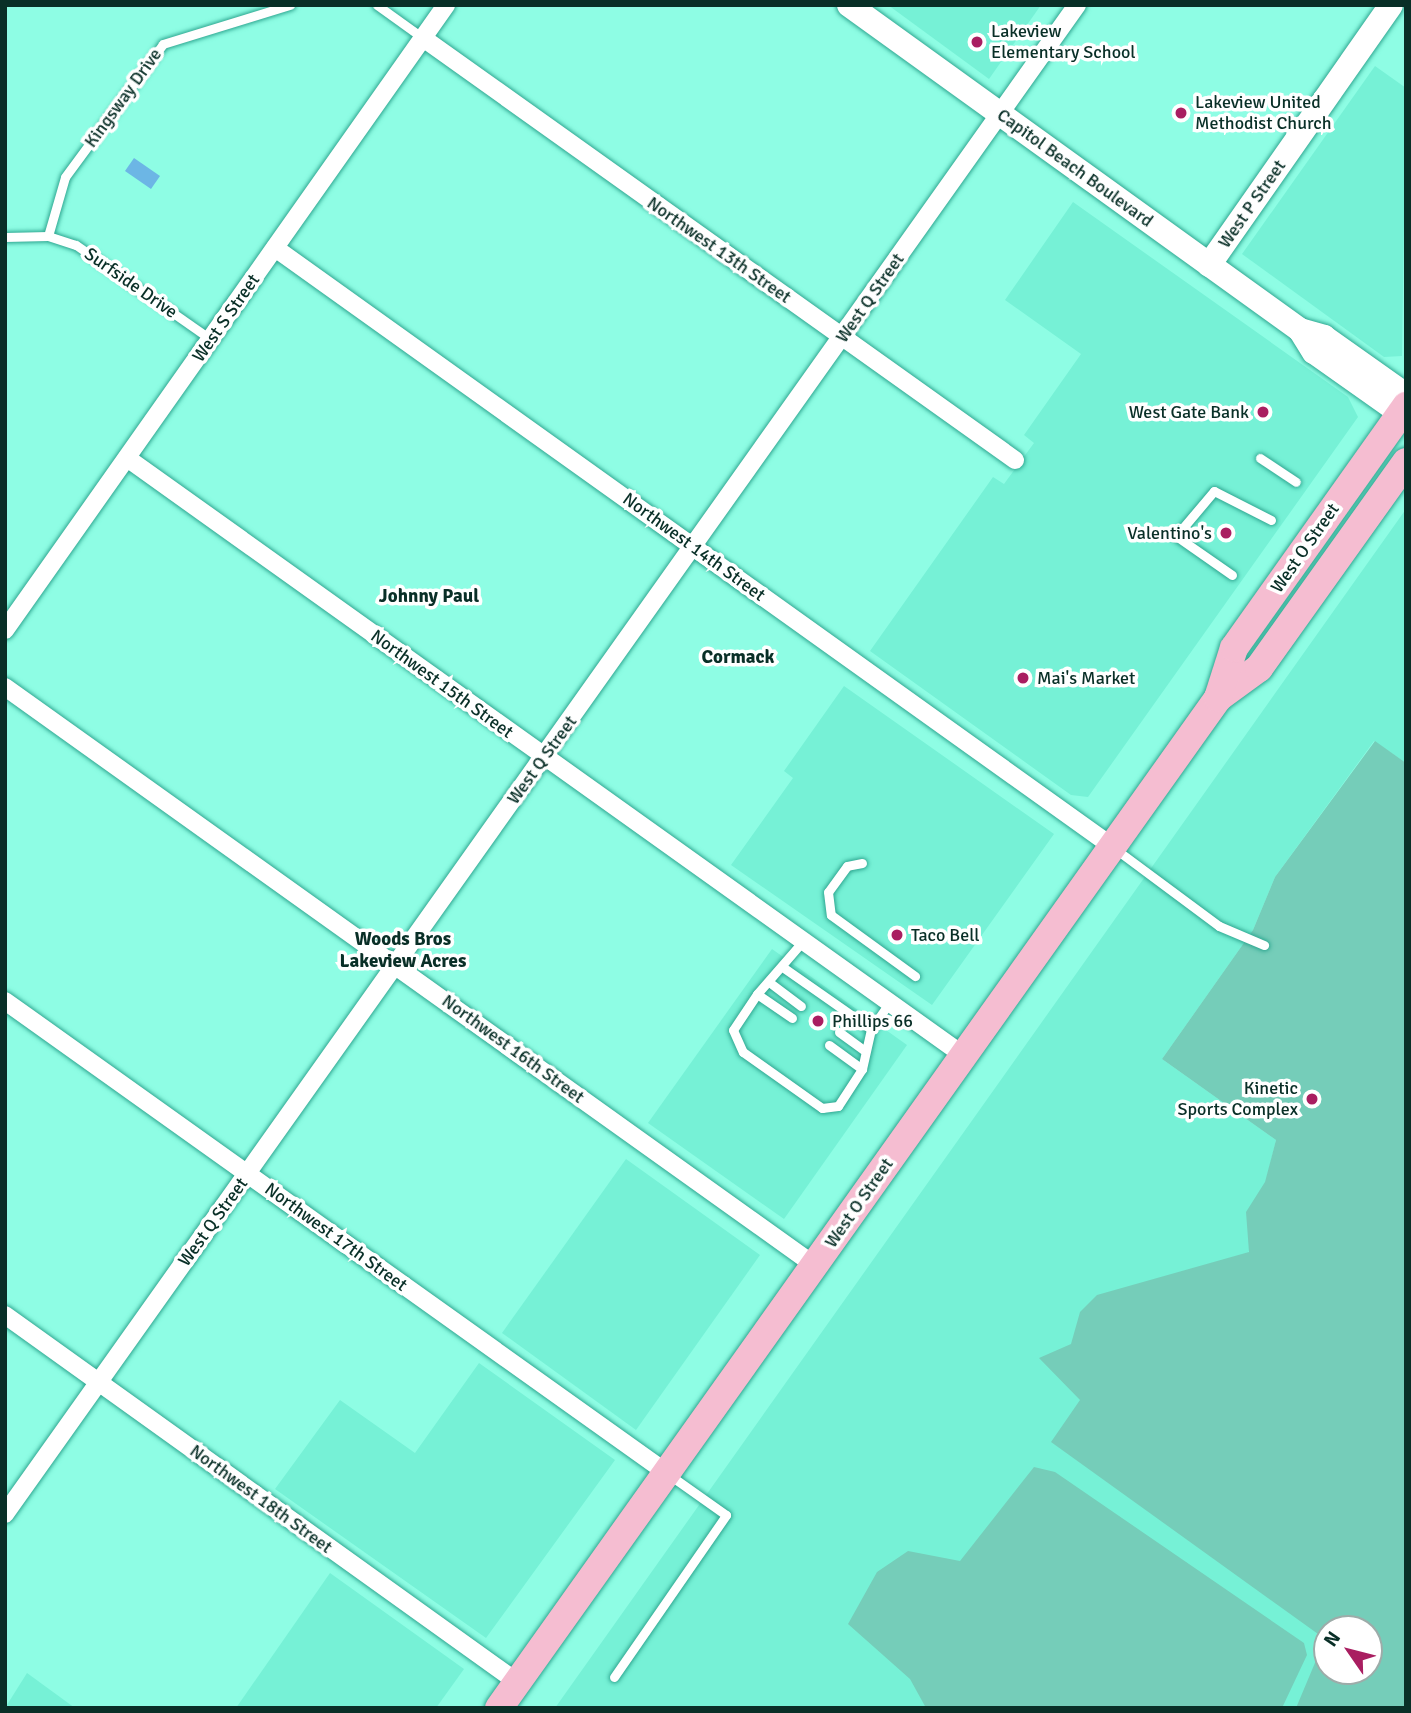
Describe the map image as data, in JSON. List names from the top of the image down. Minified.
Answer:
{"streets":{"main road":["West O Street"],"street":["Capitol Beach Boulevard","West P Street","Northwest 13th Street","West Q Street","West S Street","Northwest 14th Street","Northwest 15th Street","Northwest 16th Street","Northwest 17th Street","Northwest 18th Street"],"lane":["Kingsway Drive","Surfside Drive"]},"crossings":[["Kingsway Drive","Surfside Drive"],["Capitol Beach Boulevard","West P Street"],["Capitol Beach Boulevard","West Q Street"],["Capitol Beach Boulevard","West O Street"],["Northwest 13th Street","West Q Street"],["Northwest 13th Street","West S Street"],["Surfside Drive","West S Street"],["West Q Street","Northwest 14th Street"],["West Q Street","Northwest 15th Street"],["West Q Street","Northwest 16th Street"],["West Q Street","Northwest 17th Street"],["West Q Street","Northwest 18th Street"],["West S Street","Northwest 14th Street"],["West S Street","Northwest 15th Street"],["Northwest 14th Street","West O Street"],["West O Street","Northwest 15th Street"],["West O Street","Northwest 16th Street"],["West O Street","Northwest 17th Street"],["West O Street","Northwest 18th Street"]],"districts":["Johnny Paul","Cormack","Woods Bros Lakeview Acres"],"places":["Lakeview Elementary School","Lakeview United Methodist Church","West Gate Bank","Valentino's","Mai's Market","Taco Bell","Phillips 66","Kinetic Sports Complex"],"north":"top left"}
